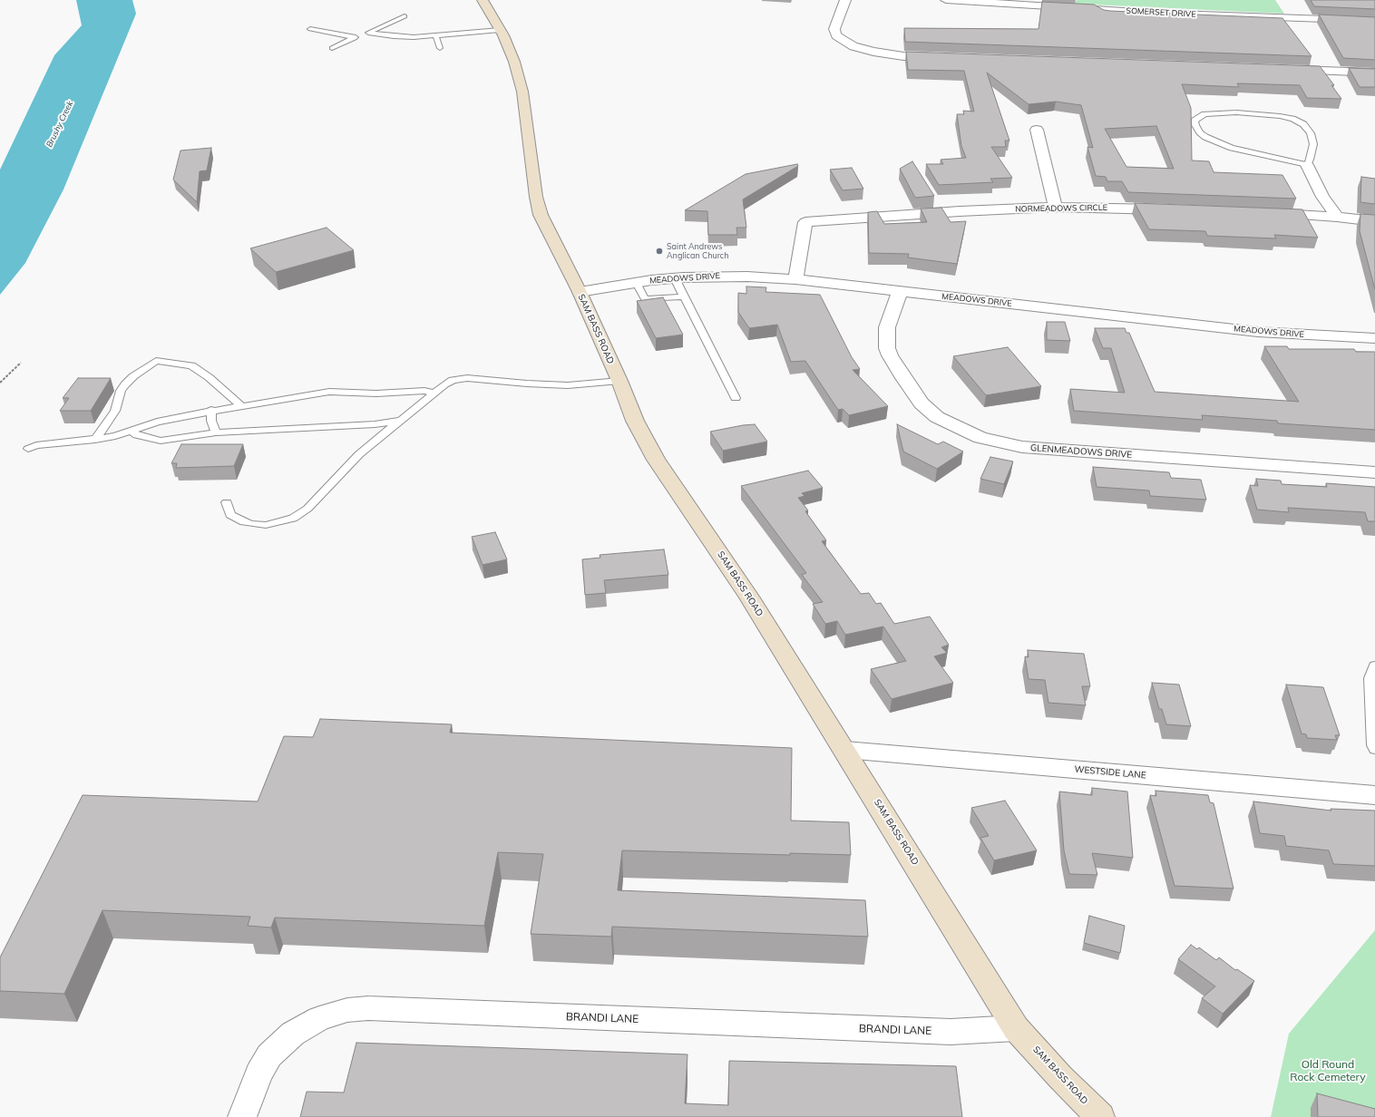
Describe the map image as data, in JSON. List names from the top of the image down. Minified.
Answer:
{"streets":{"main road":["SAM BASS ROAD"],"street":["SOMERSET DRIVE","NORMEADOWS CIRCLE","MEADOWS DRIVE","GLENMEADOWS DRIVE","WESTSIDE LANE","BRANDI LANE"]},"crossings":[["NORMEADOWS CIRCLE","MEADOWS DRIVE"],["MEADOWS DRIVE","SAM BASS ROAD"],["MEADOWS DRIVE","GLENMEADOWS DRIVE"],["SAM BASS ROAD","WESTSIDE LANE"],["SAM BASS ROAD","BRANDI LANE"]],"water":["Brushy Creek"],"parks":["Old Round Rock Cemetery"],"places":["Saint Andrews Anglican Church"]}
